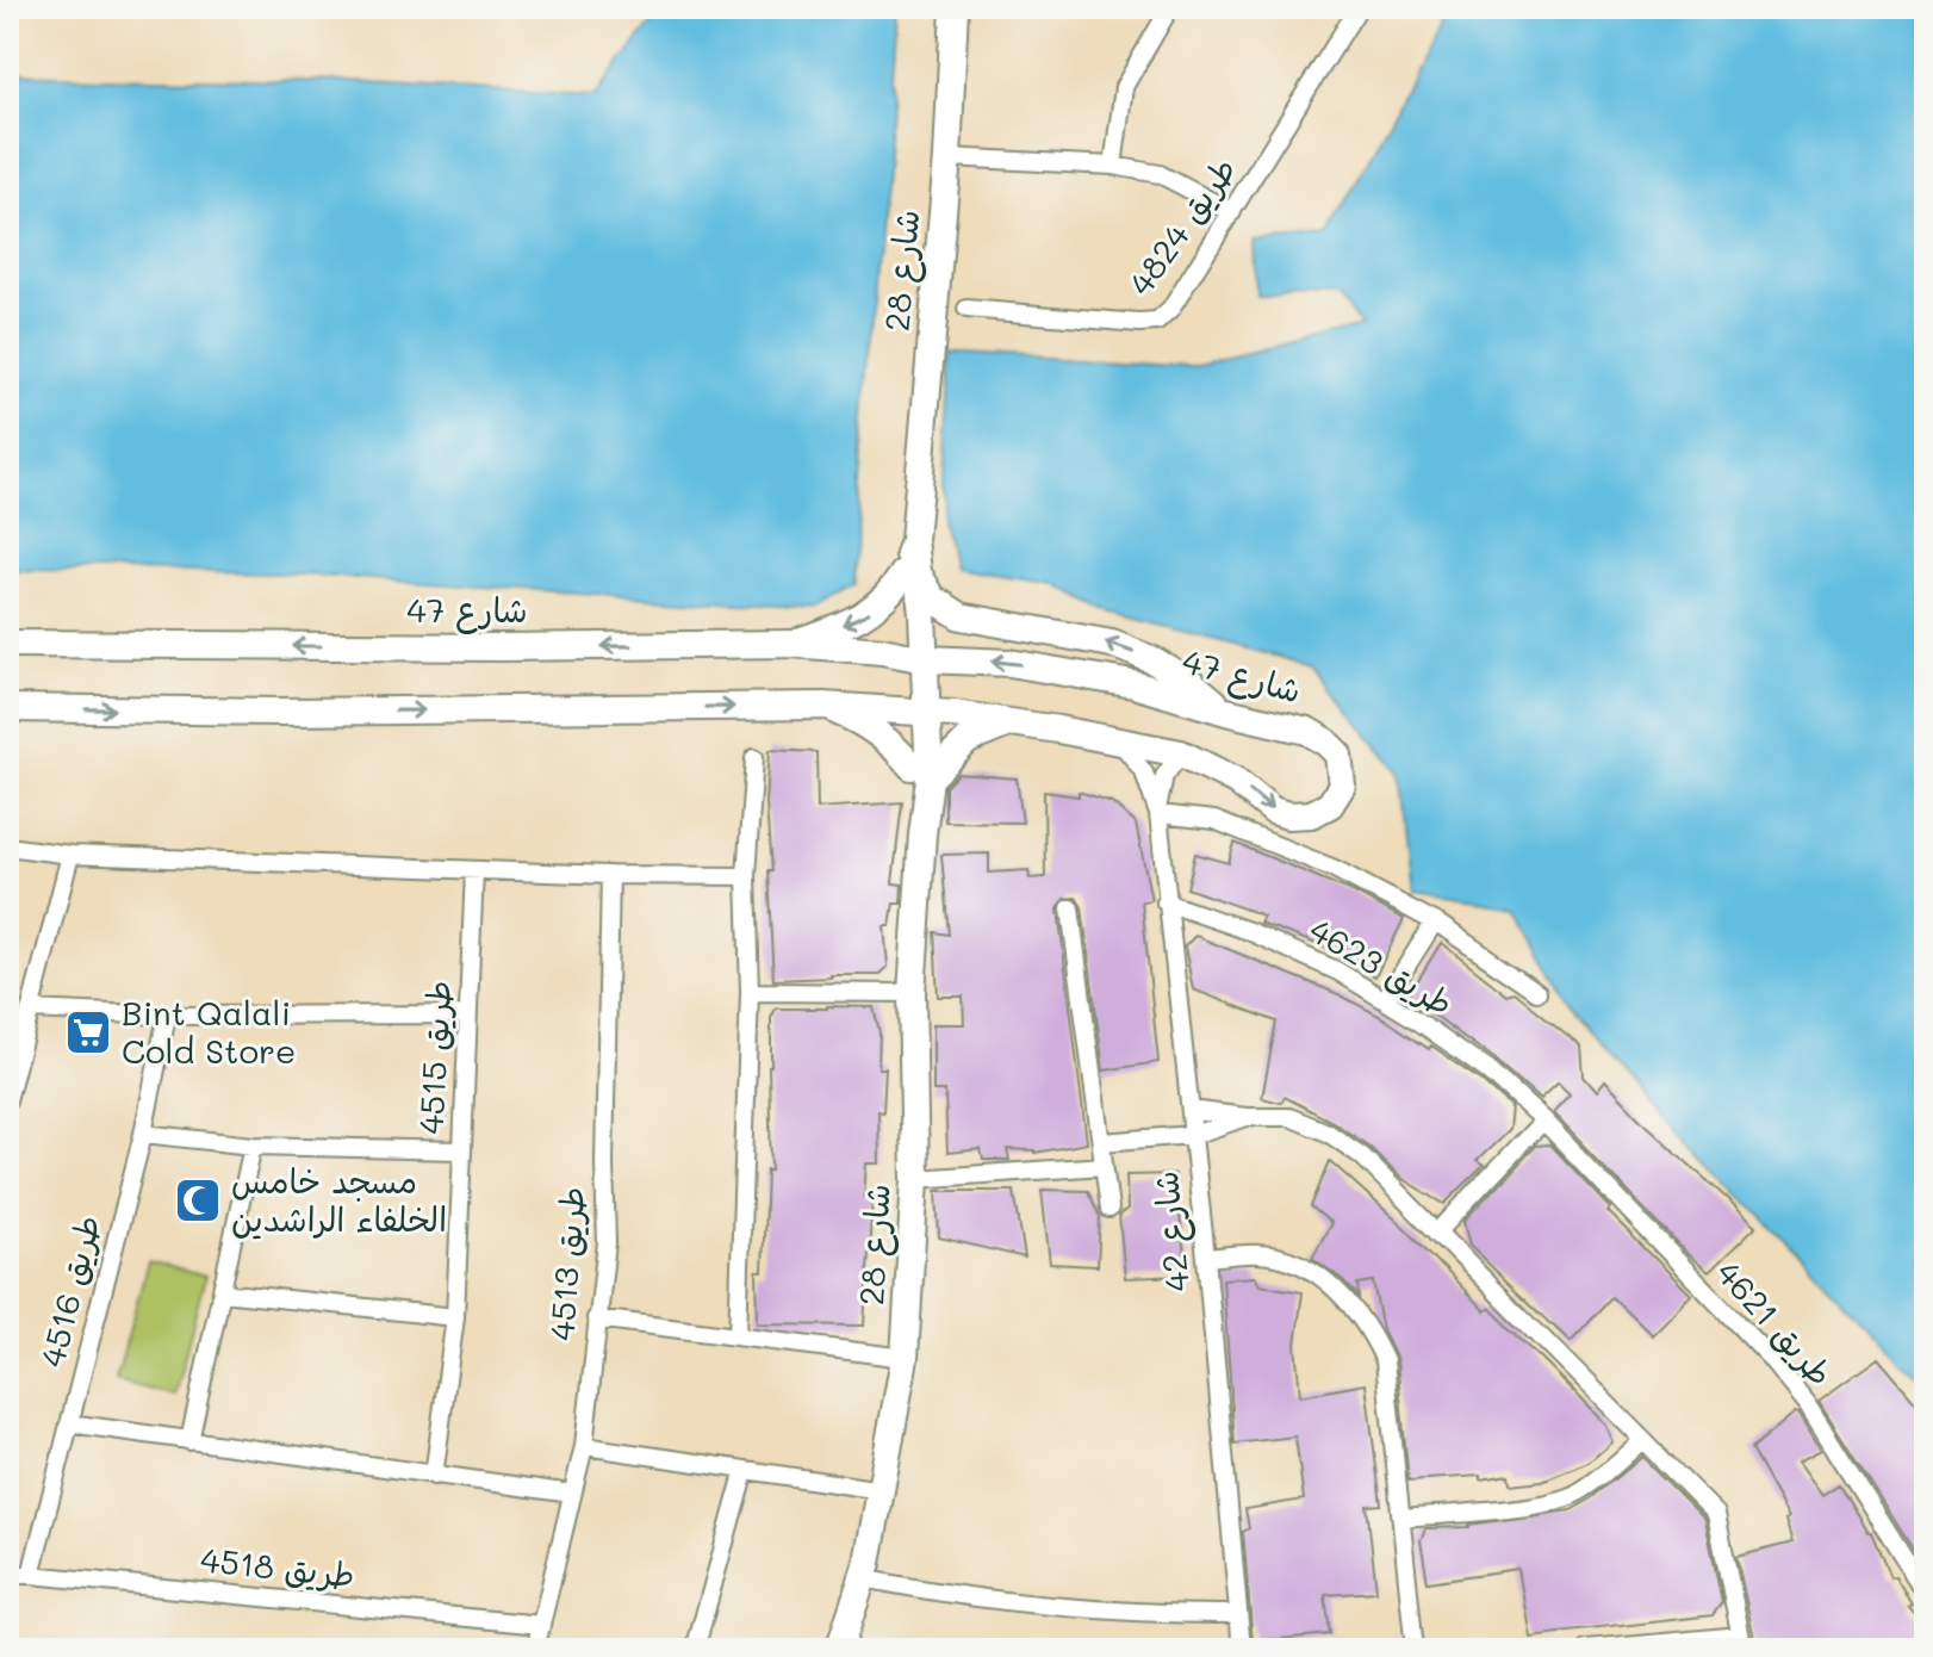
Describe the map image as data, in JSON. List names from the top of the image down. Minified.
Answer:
{"streets":{"street":["طريق 4824","شارع 28","شارع 47","طريق 4623","طريق 4515","شارع 42","طريق 4513","طريق 4516","طريق 4621","طريق 4518"]},"crossings":[["شارع 28","شارع 47"],["شارع 47","شارع 42"],["طريق 4623","شارع 42"],["طريق 4623","طريق 4621"],["طريق 4513","طريق 4518"],["طريق 4516","طريق 4518"]],"places":{"supermarket":["Bint Qalali Cold Store"],"mosque":["مسجد خامس الخلفاء الراشدين"]}}
